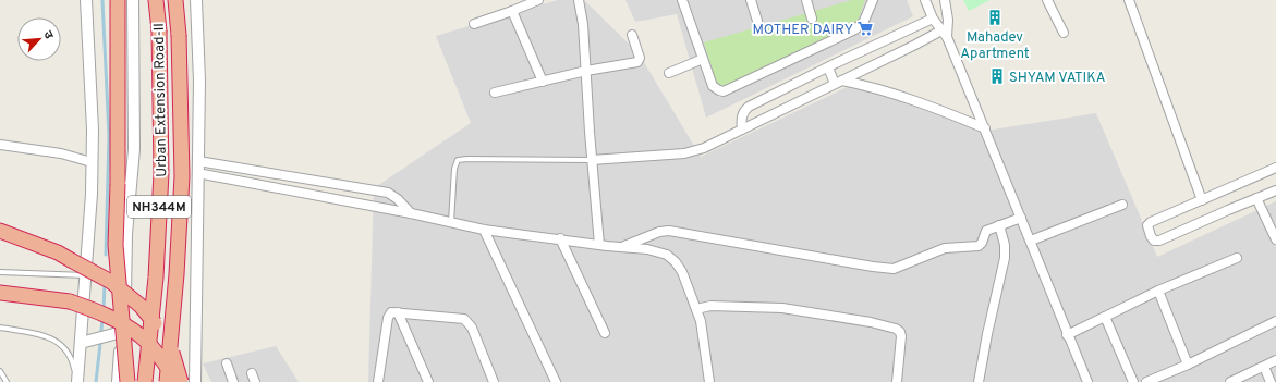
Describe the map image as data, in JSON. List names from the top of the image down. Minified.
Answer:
{"streets":{"highway":["Urban Extension Road-II","NH344M"]},"places":{"building":["Mahadev Apartment","SHYAM VATIKA"],"supermarket":["MOTHER DAIRY"]},"north":"top right"}
